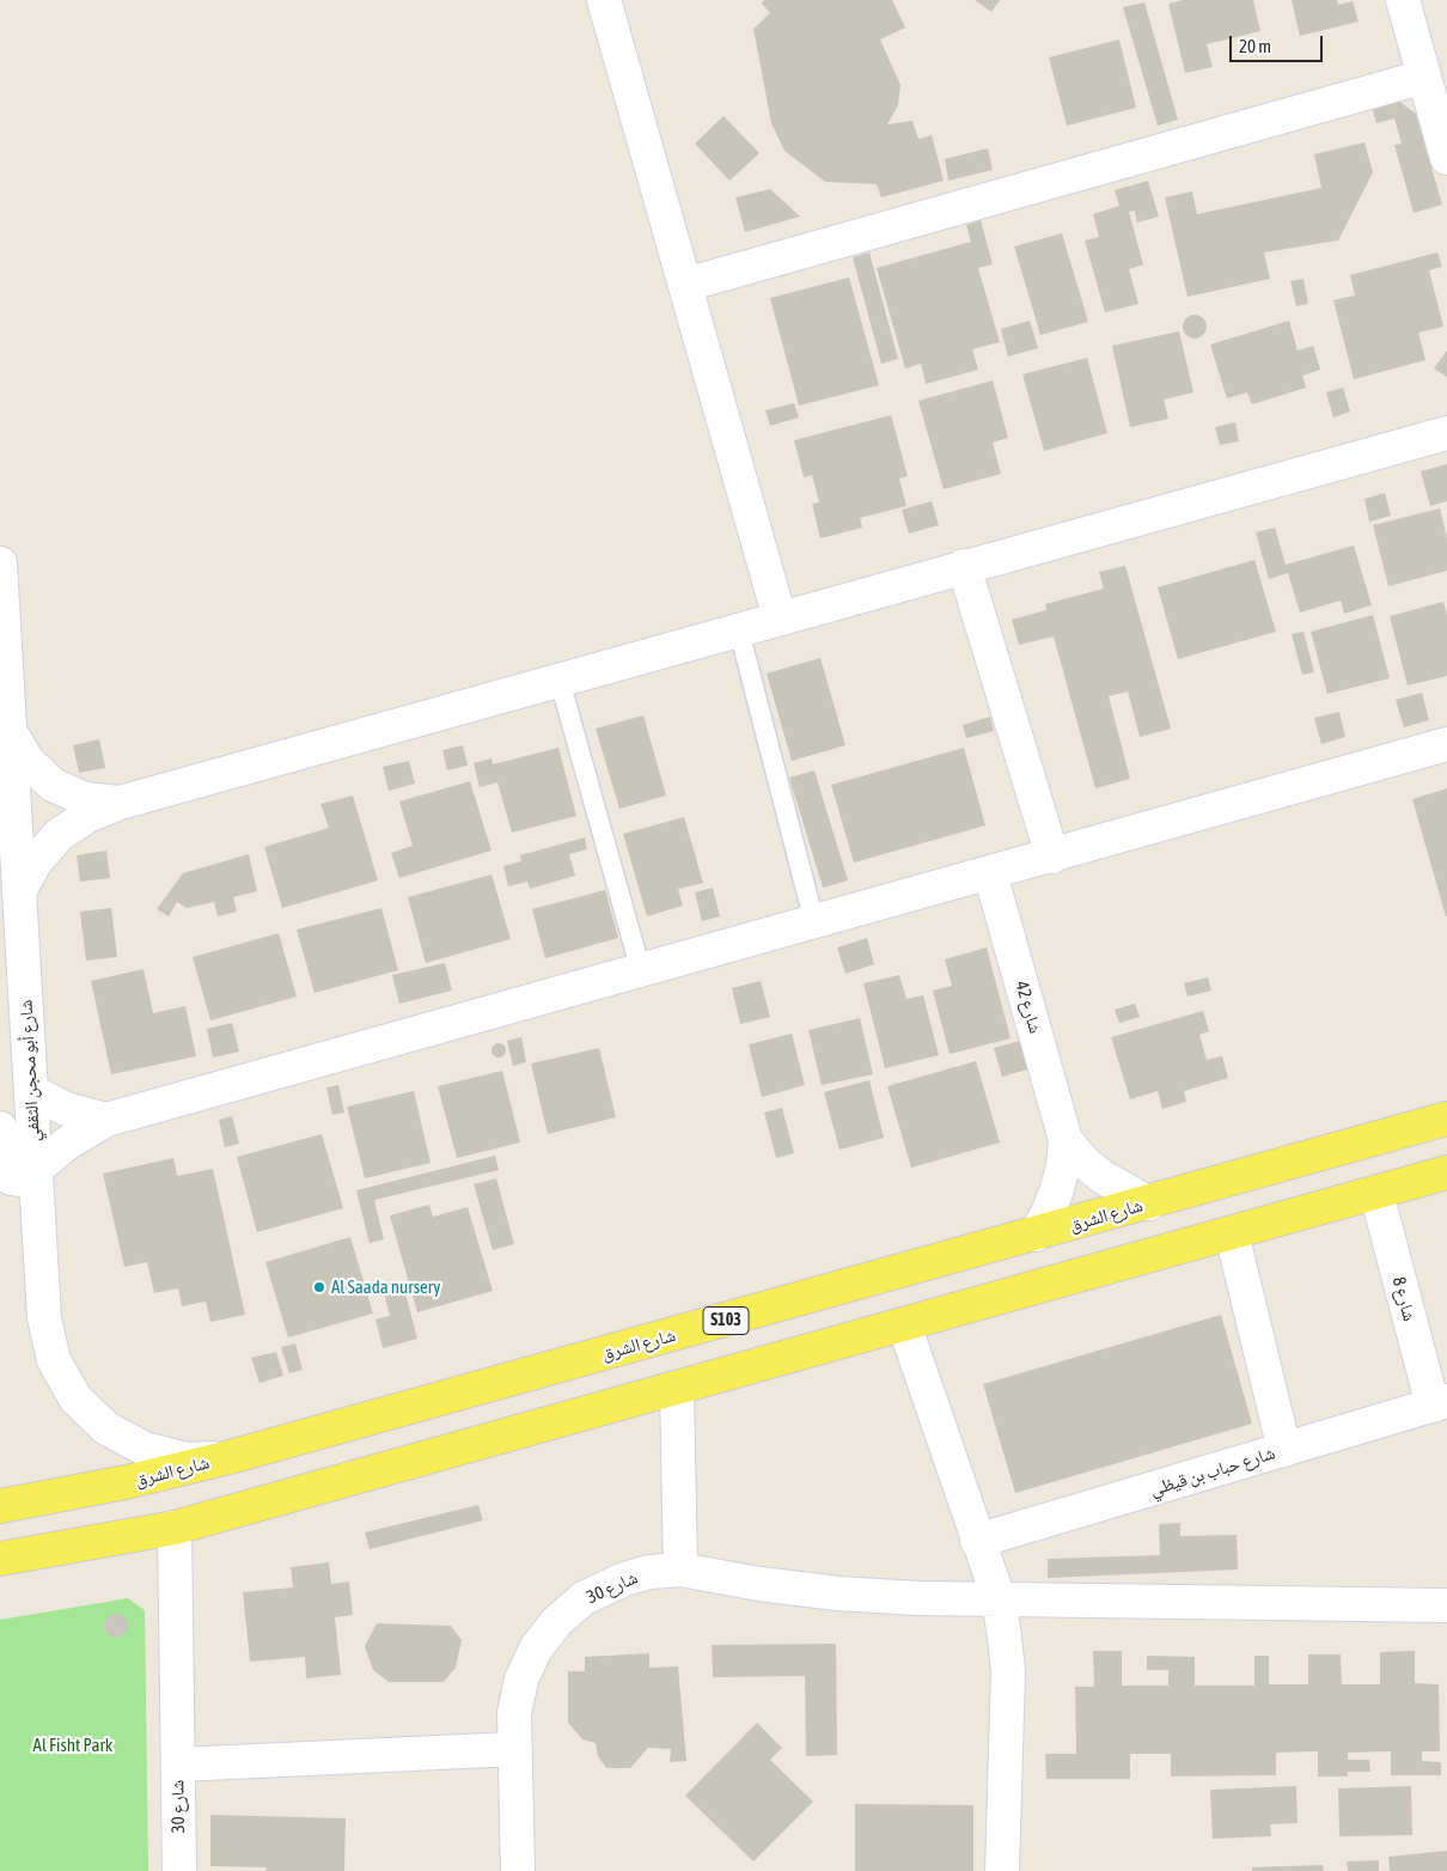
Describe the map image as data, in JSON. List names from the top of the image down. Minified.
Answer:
{"streets":{"main road":["شارع الشرق","S103"],"street":["شارع 42","شارع أبو محجن الثقفي","شارع 8","شارع حباب بن قيظي","شارع 30"]},"crossings":[["شارع 42","شارع الشرق"],["شارع أبو محجن الثقفي","شارع الشرق"],["شارع 8","شارع حباب بن قيظي"]],"parks":["Al Fisht Park"],"places":["Al Saada nursery"],"scale_bar":"20 m"}
